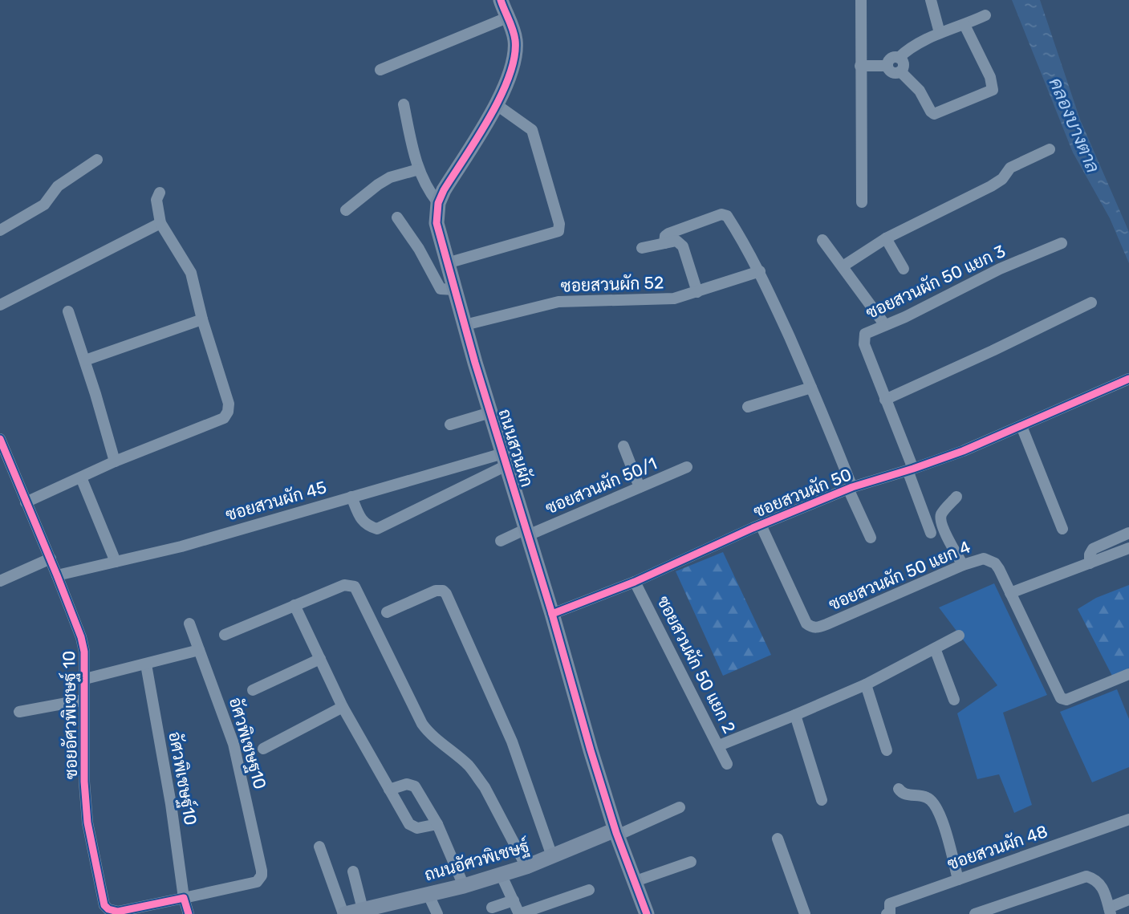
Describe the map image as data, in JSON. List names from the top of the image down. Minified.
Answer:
{"streets":{"street":["ซอยสวนผัก 50 แยก 3","ซอยสวนผัก 52","ถนนสวนผัก","ซอยสวนผัก 50/1","ซอยสวนผัก 50","ซอยสวนผัก 45","ซอยสวนผัก 50 แยก 4","ซอยสวนผัก 50 แยก 2","ซอยอัศวพิเชษฐ์ 10","อัศวพิเชษฐ10","อัศวพิเชษฐ์10","ซอยสวนผัก 48","ถนนอัศวพิเชษฐ์"]},"crossings":[["ซอยสวนผัก 50 แยก 3","ซอยสวนผัก 50"],["ซอยสวนผัก 52","ถนนสวนผัก"],["ถนนสวนผัก","ซอยสวนผัก 50/1"],["ถนนสวนผัก","ซอยสวนผัก 50"],["ถนนสวนผัก","ซอยสวนผัก 45"],["ถนนสวนผัก","ถนนอัศวพิเชษฐ์"],["ซอยสวนผัก 50","ซอยสวนผัก 50 แยก 4"],["ซอยสวนผัก 50","ซอยสวนผัก 50 แยก 2"],["ซอยสวนผัก 45","ซอยอัศวพิเชษฐ์ 10"],["ซอยอัศวพิเชษฐ์ 10","อัศวพิเชษฐ10"],["ซอยอัศวพิเชษฐ์ 10","อัศวพิเชษฐ์10"],["อัศวพิเชษฐ10","อัศวพิเชษฐ์10"]],"water":["คลองบางตาล"]}
